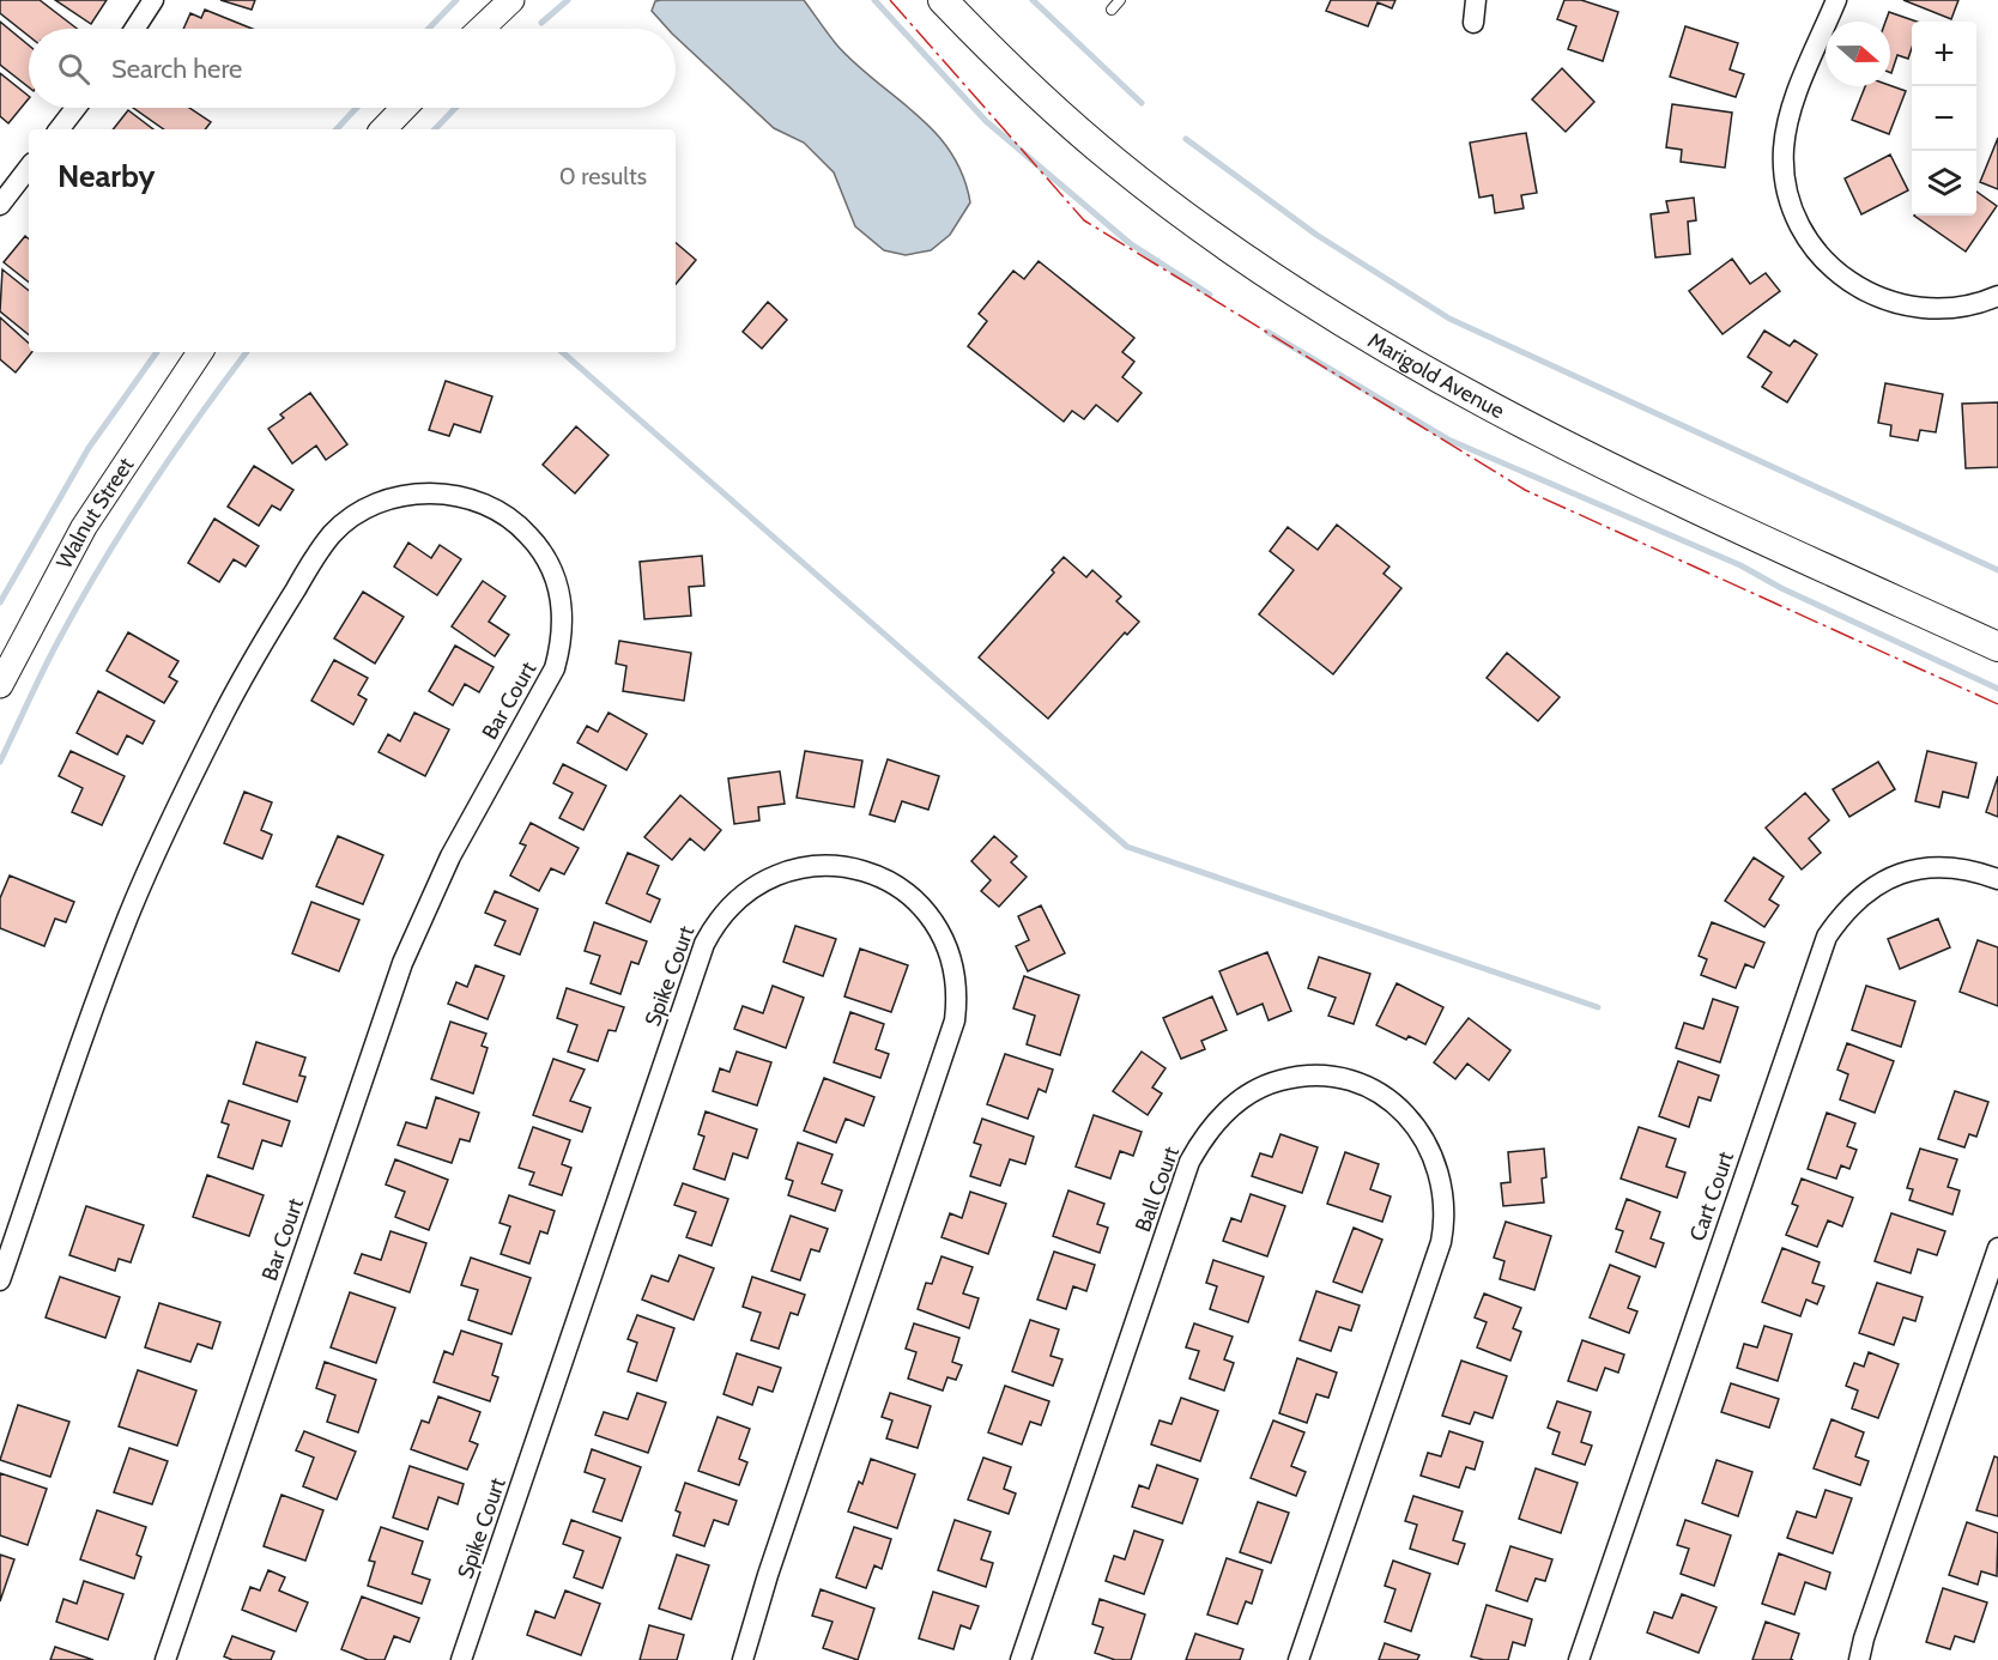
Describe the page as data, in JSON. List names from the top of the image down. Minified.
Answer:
{"streets":{"main road":["Marigold Avenue"],"street":["Walnut Street","Bar Court","Spike Court","Ball Court","Cart Court"]},"north":"right","page":{"map_buttons":["+","−"],"search":"Search here","heading":["Nearby","0 results"]}}
